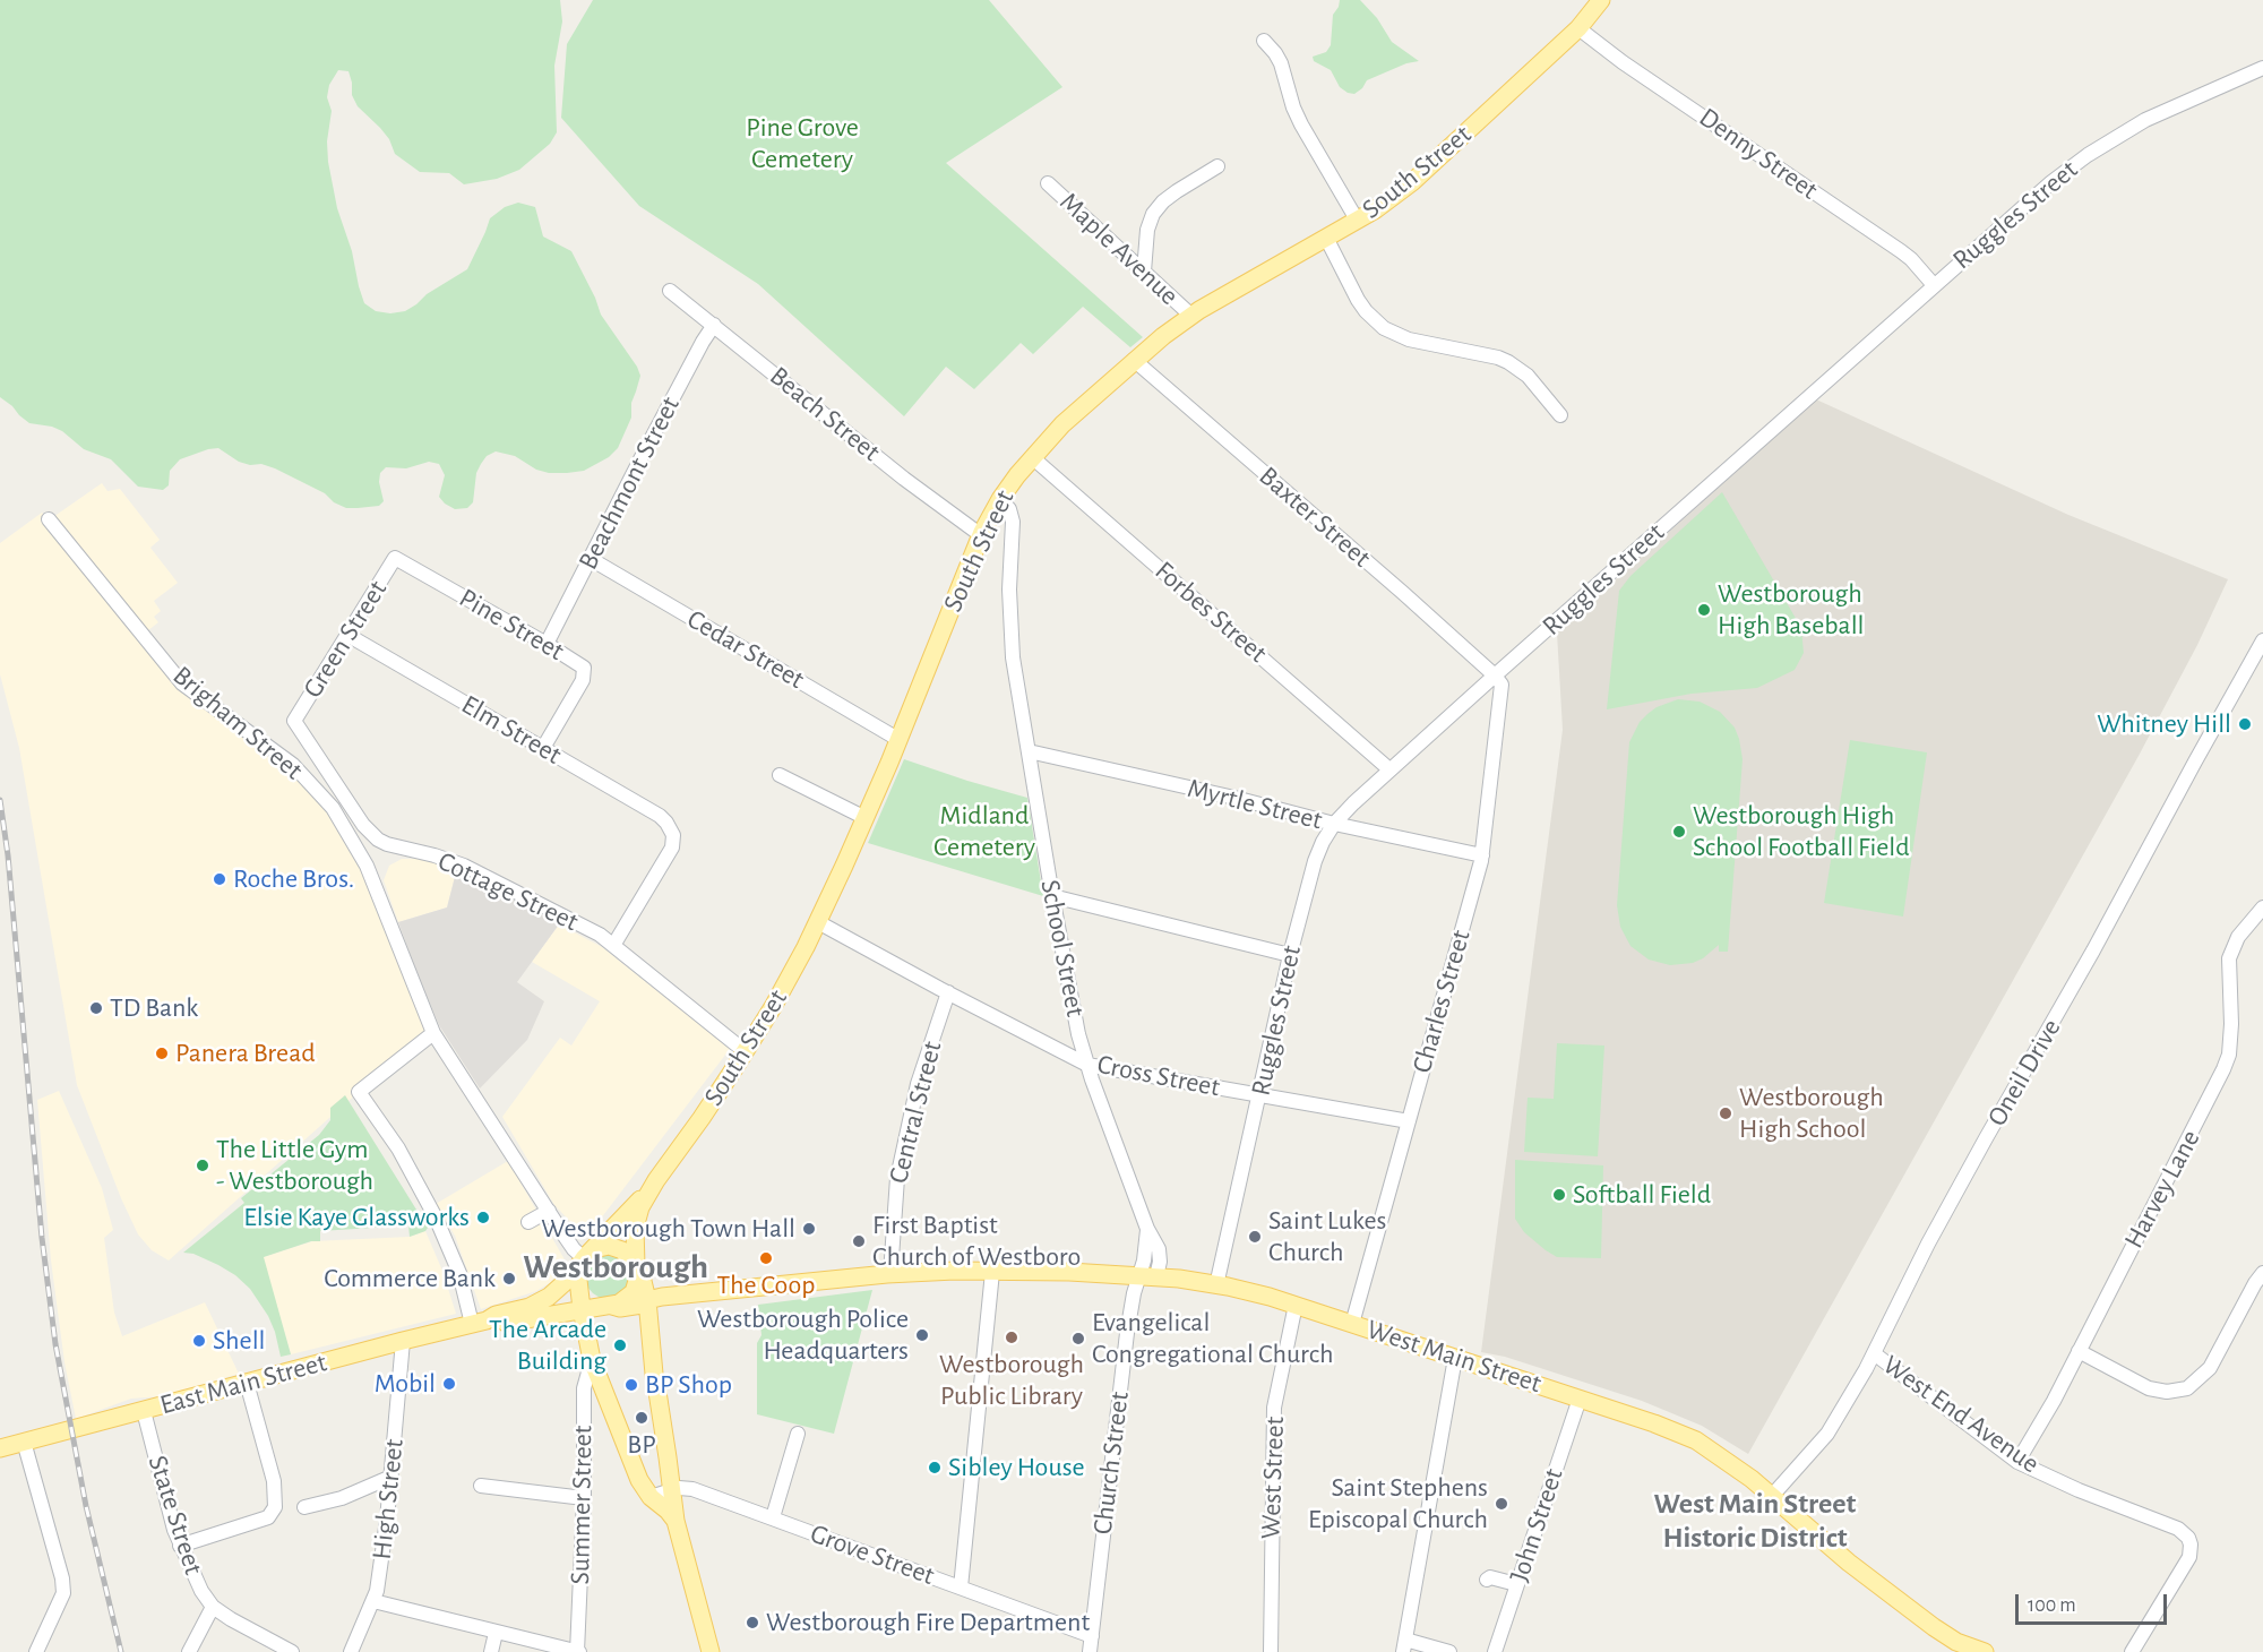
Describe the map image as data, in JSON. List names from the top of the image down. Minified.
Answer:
{"streets":{"main road":["South Street","West Main Street","East Main Street"],"street":["Denny Street","Ruggles Street","Maple Avenue","Beach Street","Beachmont Street","Baxter Street","Forbes Street","Pine Street","Green Street","Cedar Street","Brigham Street","Elm Street","Myrtle Street","Cottage Street","School Street","Charles Street","Oneil Drive","Cross Street","Central Street","Harvey Lane","West End Avenue","Church Street","West Street","High Street","Summer Street","State Street","John Street","Grove Street"]},"crossings":[["Denny Street","South Street"],["Denny Street","Ruggles Street"],["South Street","Maple Avenue"],["South Street","Beach Street"],["South Street","Baxter Street"],["South Street","Forbes Street"],["South Street","Cedar Street"],["South Street","Brigham Street"],["South Street","Cottage Street"],["South Street","School Street"],["South Street","Cross Street"],["South Street","West Main Street"],["South Street","East Main Street"],["South Street","Grove Street"],["Ruggles Street","Baxter Street"],["Ruggles Street","Forbes Street"],["Ruggles Street","Myrtle Street"],["Ruggles Street","Charles Street"],["Ruggles Street","Cross Street"],["Ruggles Street","West Main Street"],["Beach Street","Beachmont Street"],["Beachmont Street","Pine Street"],["Beachmont Street","Cedar Street"],["Baxter Street","Charles Street"],["Pine Street","Green Street"],["Pine Street","Elm Street"],["Green Street","Elm Street"],["Green Street","Cottage Street"],["Brigham Street","West Main Street"],["Brigham Street","East Main Street"],["Elm Street","Cottage Street"],["Myrtle Street","School Street"],["Myrtle Street","Charles Street"],["School Street","Cross Street"],["School Street","West Main Street"],["School Street","Church Street"],["Charles Street","Cross Street"],["Charles Street","West Main Street"],["Oneil Drive","West Main Street"],["Oneil Drive","West End Avenue"],["Cross Street","Central Street"],["Central Street","West Main Street"],["Harvey Lane","West End Avenue"],["West Main Street","East Main Street"],["West Main Street","Church Street"],["West Main Street","West Street"],["West Main Street","John Street"],["East Main Street","High Street"],["East Main Street","State Street"],["Church Street","Grove Street"]],"districts":["Westborough","West Main Street Historic District"],"parks":["Pine Grove Cemetery","Midland Cemetery"],"places":["Westborough High Baseball","Whitney Hill","Westborough High School Football Field","Roche Bros.","TD Bank","Panera Bread","Westborough High School","The Little Gym - Westborough","Softball Field","Elsie Kaye Glassworks","Westborough Town Hall","Saint Lukes Church","First Baptist Church of Westboro","The Coop","Commerce Bank","Westborough Police Headquarters","Westborough Public Library","Evangelical Congregational Church","Shell","The Arcade Building","Mobil","BP Shop","BP","Sibley House","Saint Stephens Episcopal Church","Westborough Fire Department"],"scale_bar":"100 m"}
